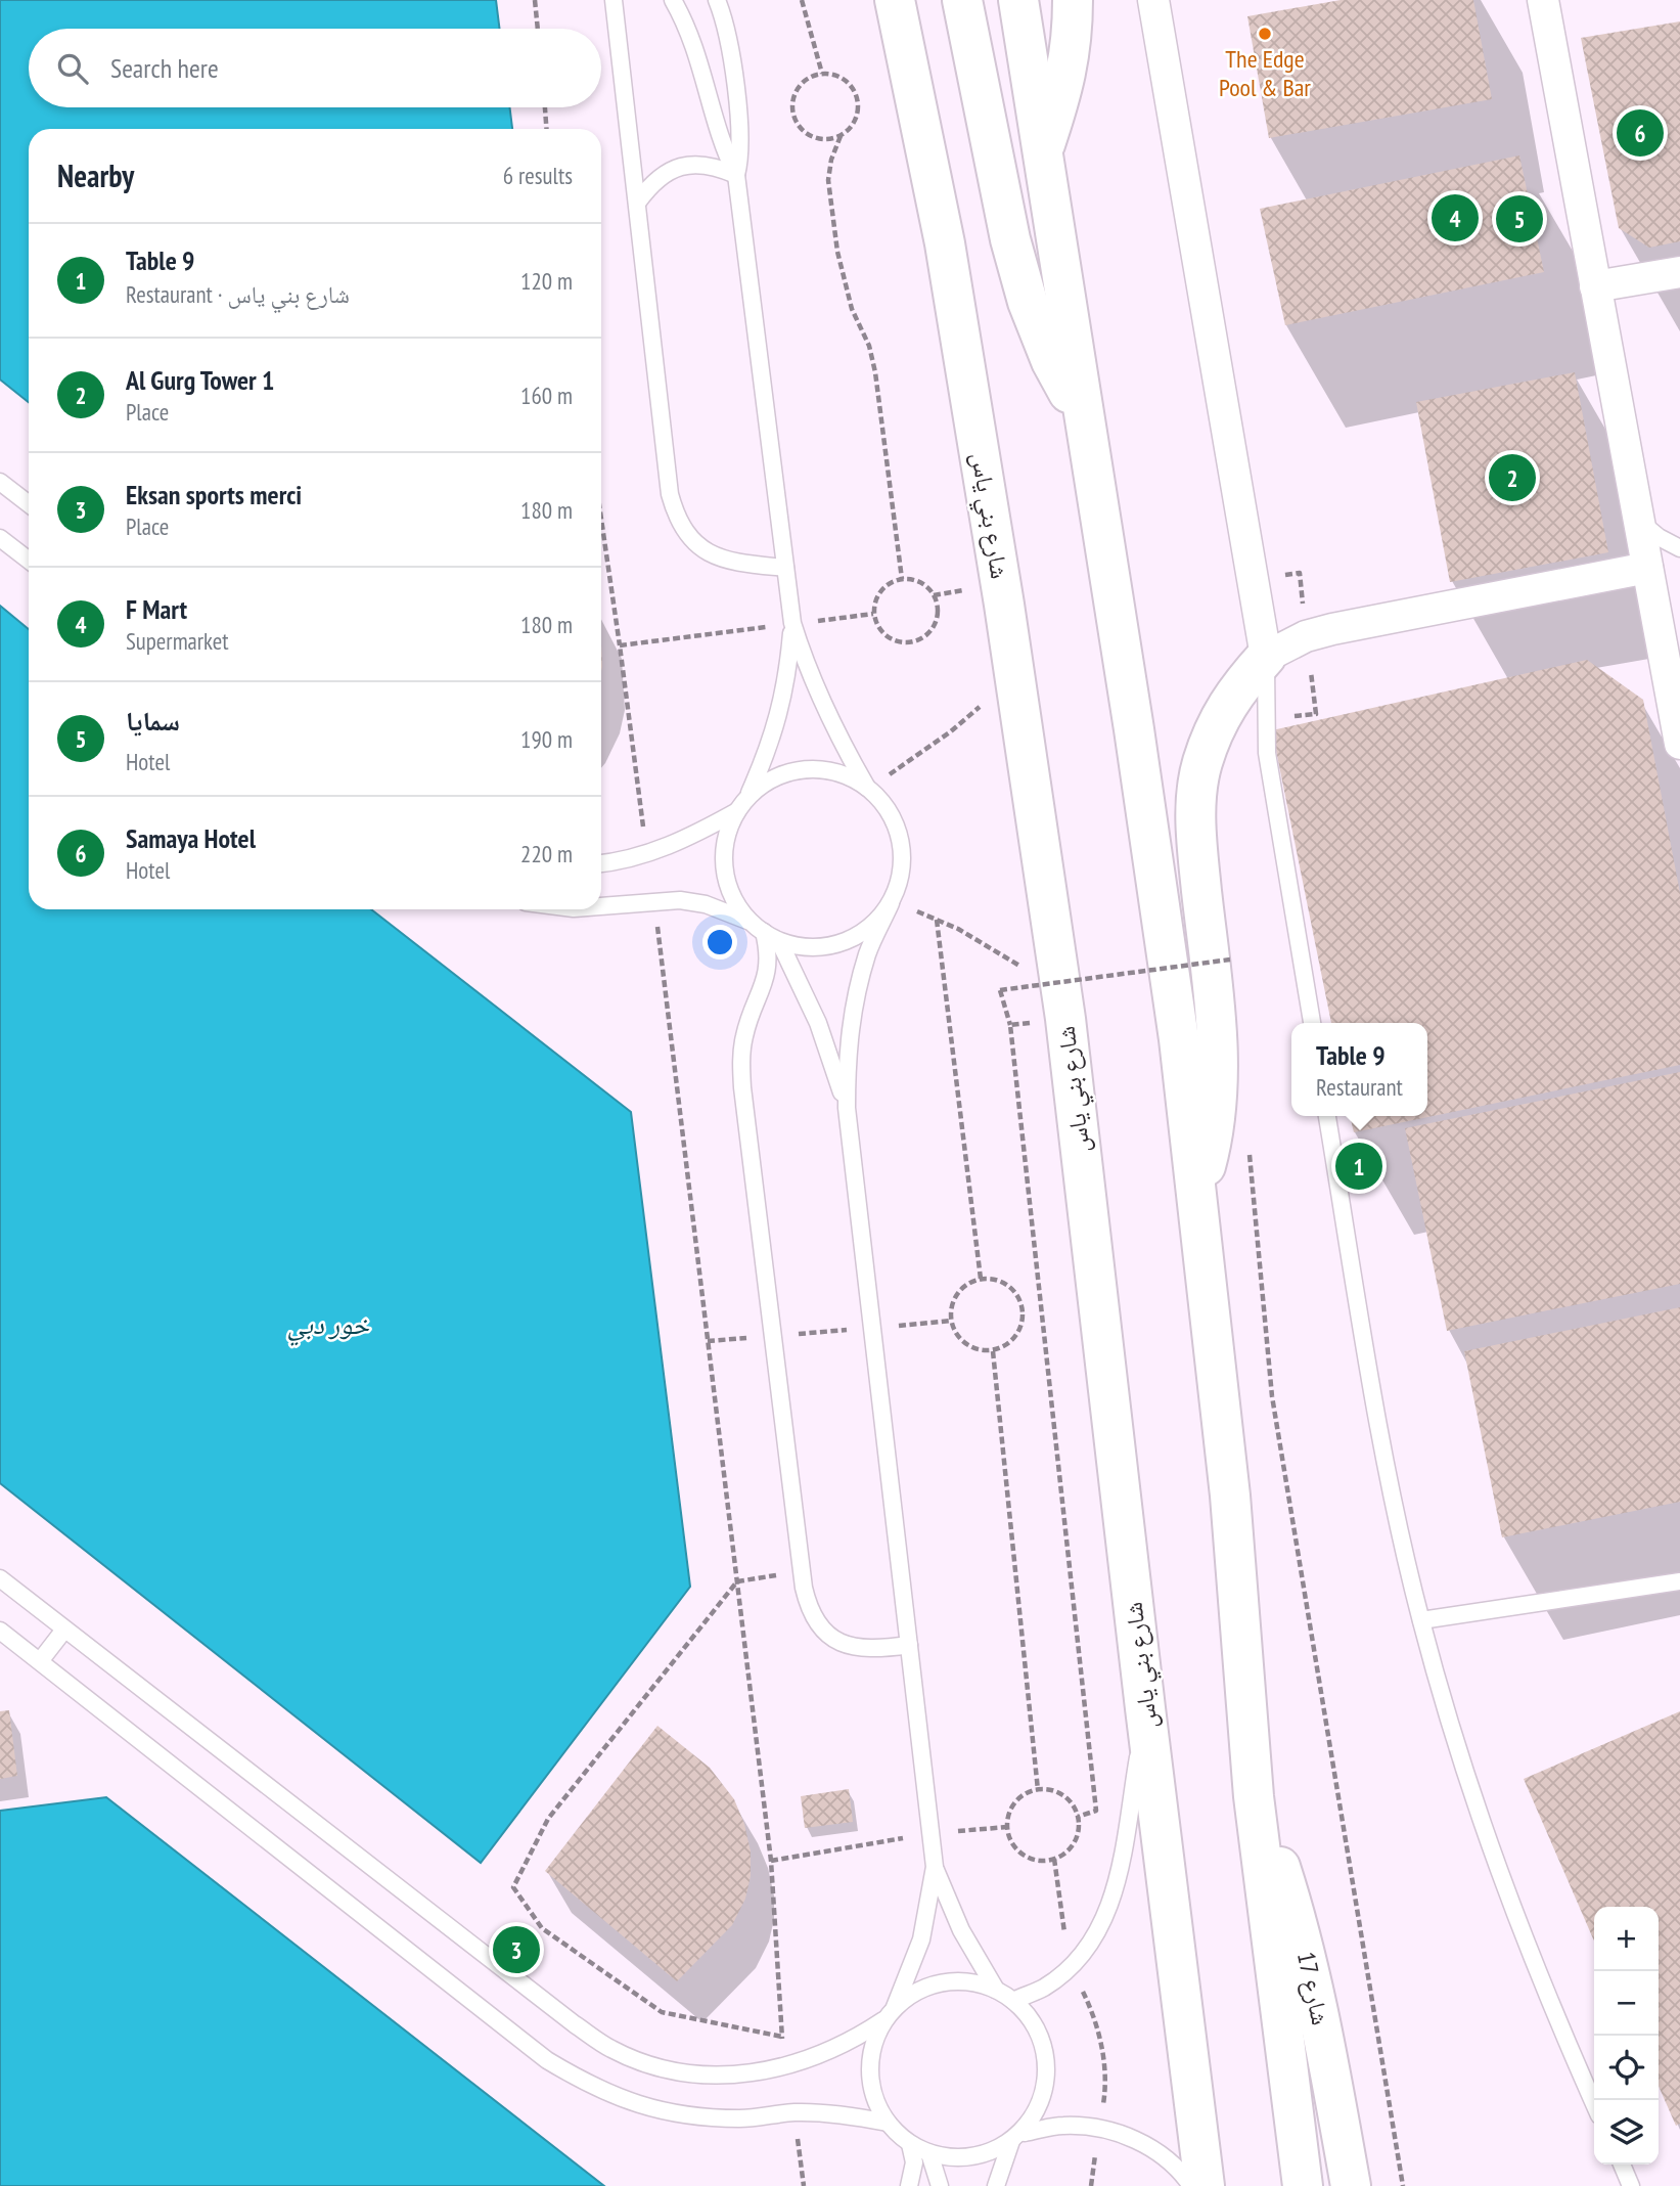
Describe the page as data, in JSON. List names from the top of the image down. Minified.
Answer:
{"streets":{"main road":["شارع بني ياس","شارع 17"]},"water":["خور دبي"],"places":["The Edge Pool & Bar"],"page":{"search":"Search here","pins":["6","4","5","2","1","3"],"heading":["Nearby","6 results"],"list":[{"mark":"1","name":"Table 9","note":"Restaurant · شارع بني ياس","value":"120 m"},{"mark":"2","name":"Al Gurg Tower 1","note":"Place","value":"160 m"},{"mark":"3","name":"Eksan sports merci","note":"Place","value":"180 m"},{"mark":"4","name":"F Mart","note":"Supermarket","value":"180 m"},{"mark":"5","name":"سمايا","note":"Hotel","value":"190 m"},{"mark":"6","name":"Samaya Hotel","note":"Hotel","value":"220 m"}],"popup":["Table 9","Restaurant"],"map_buttons":["+","−"]}}
